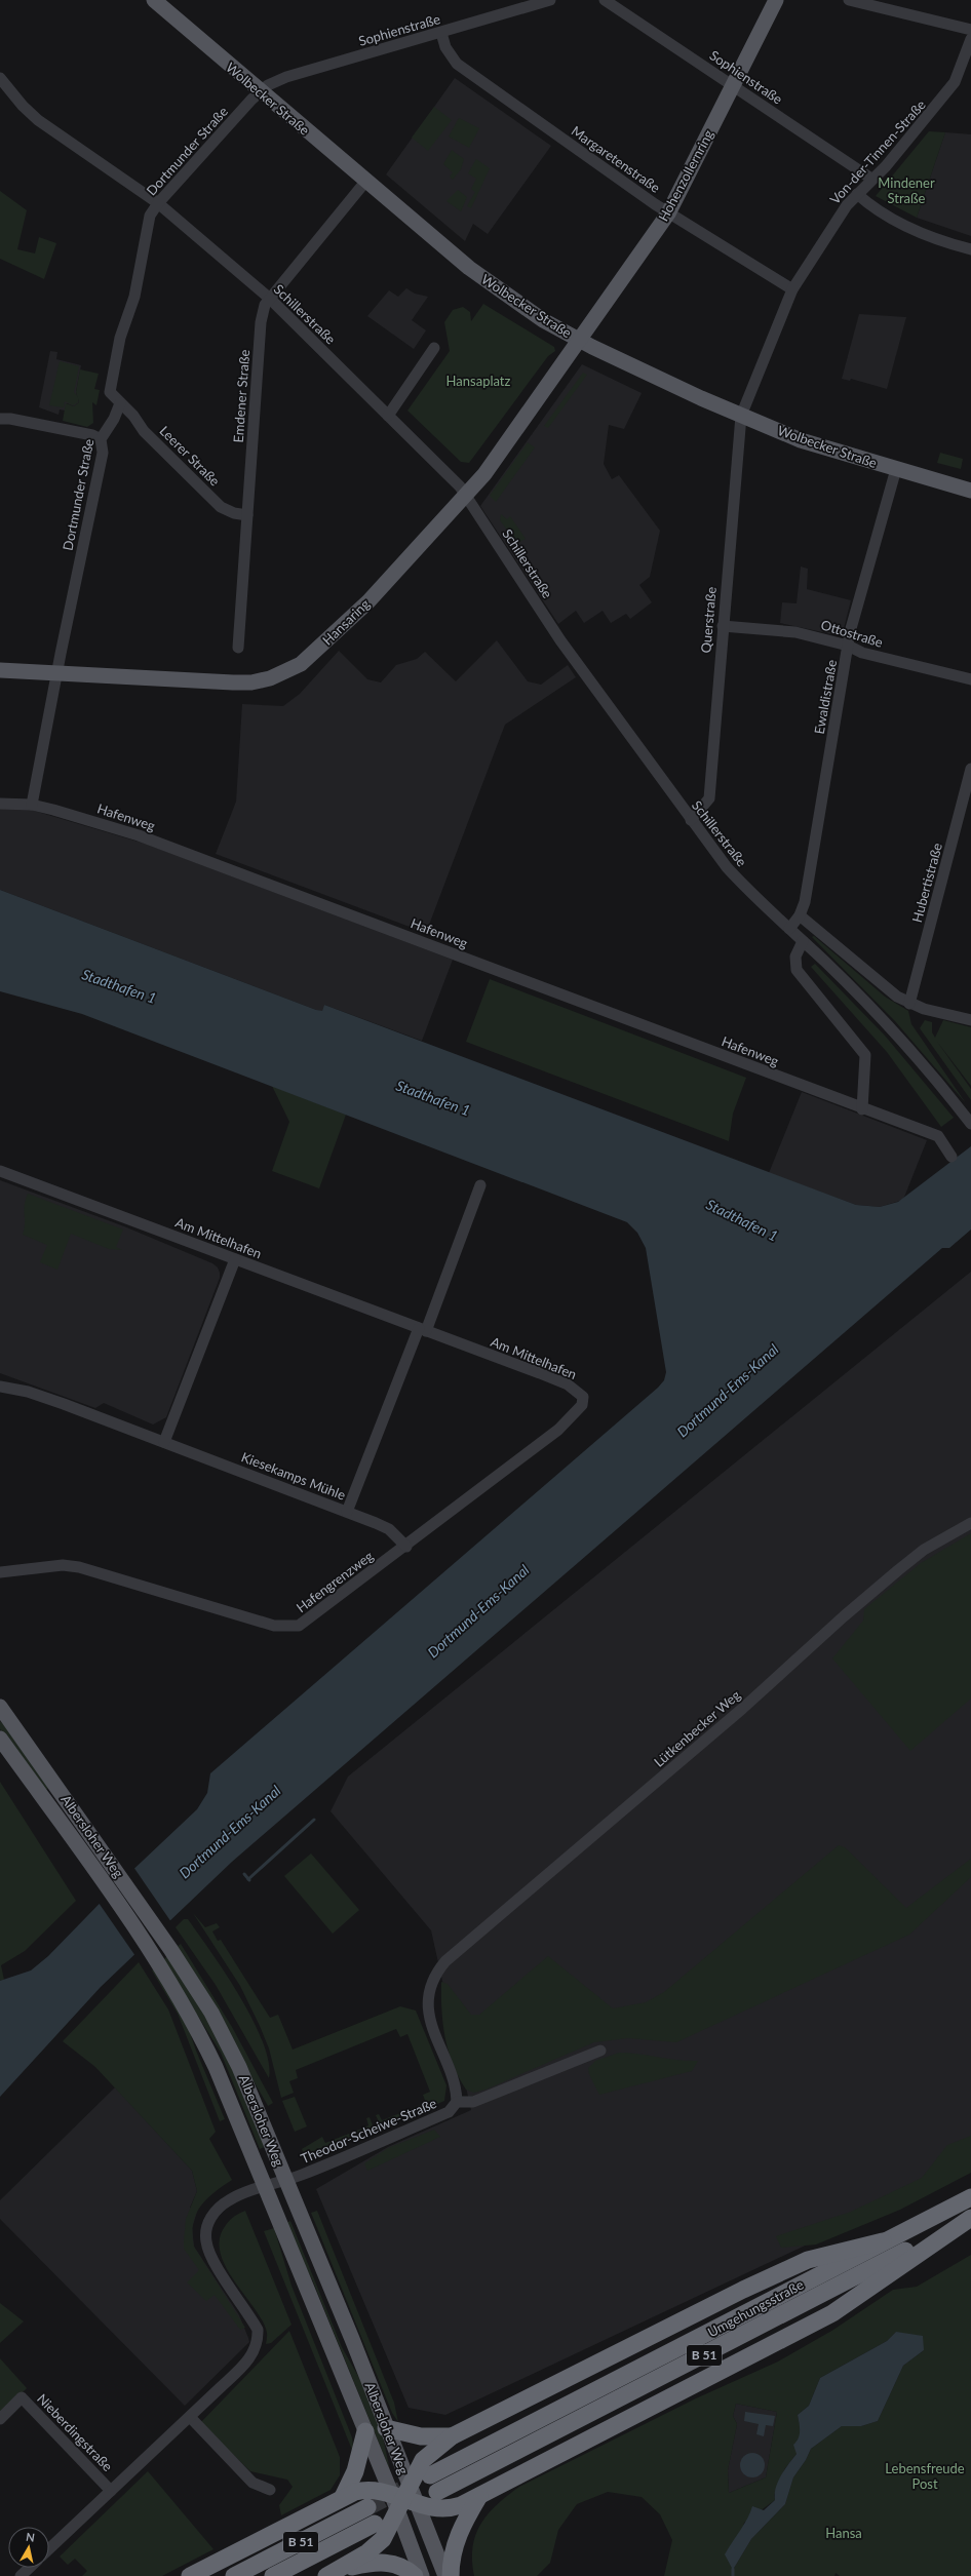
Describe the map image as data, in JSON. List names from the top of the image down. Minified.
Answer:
{"streets":{"highway":["Umgehungsstraße","B 51"],"main road":["Wolbecker Straße","Hohenzollernring","Hansaring","Albersloher Weg"],"street":["Sophienstraße","Dortmunder Straße","Von-der-Tinnen-Straße","Margaretenstraße","Schillerstraße","Emdener Straße","Leerer Straße","Querstraße","Ottostraße","Ewaldistraße","Hafenweg","Hubertistraße","Am Mittelhafen","Kiesekamps Mühle","Hafengrenzweg","Lütkenbecker Weg","Theodor-Scheiwe-Straße","Nieberdingstraße"]},"crossings":[["Sophienstraße","Wolbecker Straße"],["Sophienstraße","Dortmunder Straße"],["Sophienstraße","Von-der-Tinnen-Straße"],["Sophienstraße","Margaretenstraße"],["Sophienstraße","Hohenzollernring"],["Wolbecker Straße","Dortmunder Straße"],["Wolbecker Straße","Von-der-Tinnen-Straße"],["Wolbecker Straße","Hohenzollernring"],["Wolbecker Straße","Emdener Straße"],["Wolbecker Straße","Querstraße"],["Wolbecker Straße","Hansaring"],["Wolbecker Straße","Ewaldistraße"],["Dortmunder Straße","Schillerstraße"],["Dortmunder Straße","Leerer Straße"],["Dortmunder Straße","Hansaring"],["Dortmunder Straße","Hafenweg"],["Von-der-Tinnen-Straße","Margaretenstraße"],["Von-der-Tinnen-Straße","Querstraße"],["Margaretenstraße","Hohenzollernring"],["Hohenzollernring","Hansaring"],["Schillerstraße","Emdener Straße"],["Schillerstraße","Querstraße"],["Schillerstraße","Hansaring"],["Schillerstraße","Ewaldistraße"],["Emdener Straße","Leerer Straße"],["Querstraße","Ottostraße"],["Ottostraße","Ewaldistraße"],["Am Mittelhafen","Hafengrenzweg"],["Kiesekamps Mühle","Hafengrenzweg"],["Lütkenbecker Weg","Theodor-Scheiwe-Straße"],["Albersloher Weg","Theodor-Scheiwe-Straße"],["Albersloher Weg","B 51"],["Albersloher Weg","Nieberdingstraße"],["Theodor-Scheiwe-Straße","Nieberdingstraße"],["Umgehungsstraße","B 51"]],"water":["Stadthafen 1","Dortmund-Ems-Kanal"],"parks":["Mindener Straße","Hansaplatz","Lebensfreude Post","Hansa"],"north":"top"}
